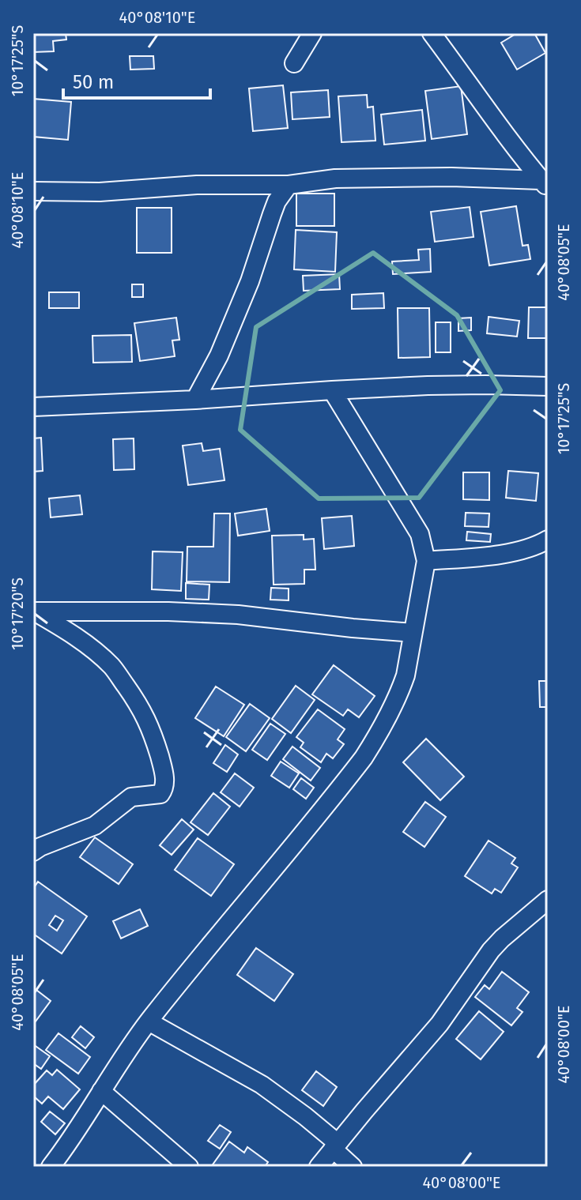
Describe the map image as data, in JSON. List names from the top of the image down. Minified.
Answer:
{"scale_bar":"50 m","coordinates":["40°08'10\"E","10°17'25\"S","40°08'05\"E","10°17'20\"S","40°08'00\"E"]}
